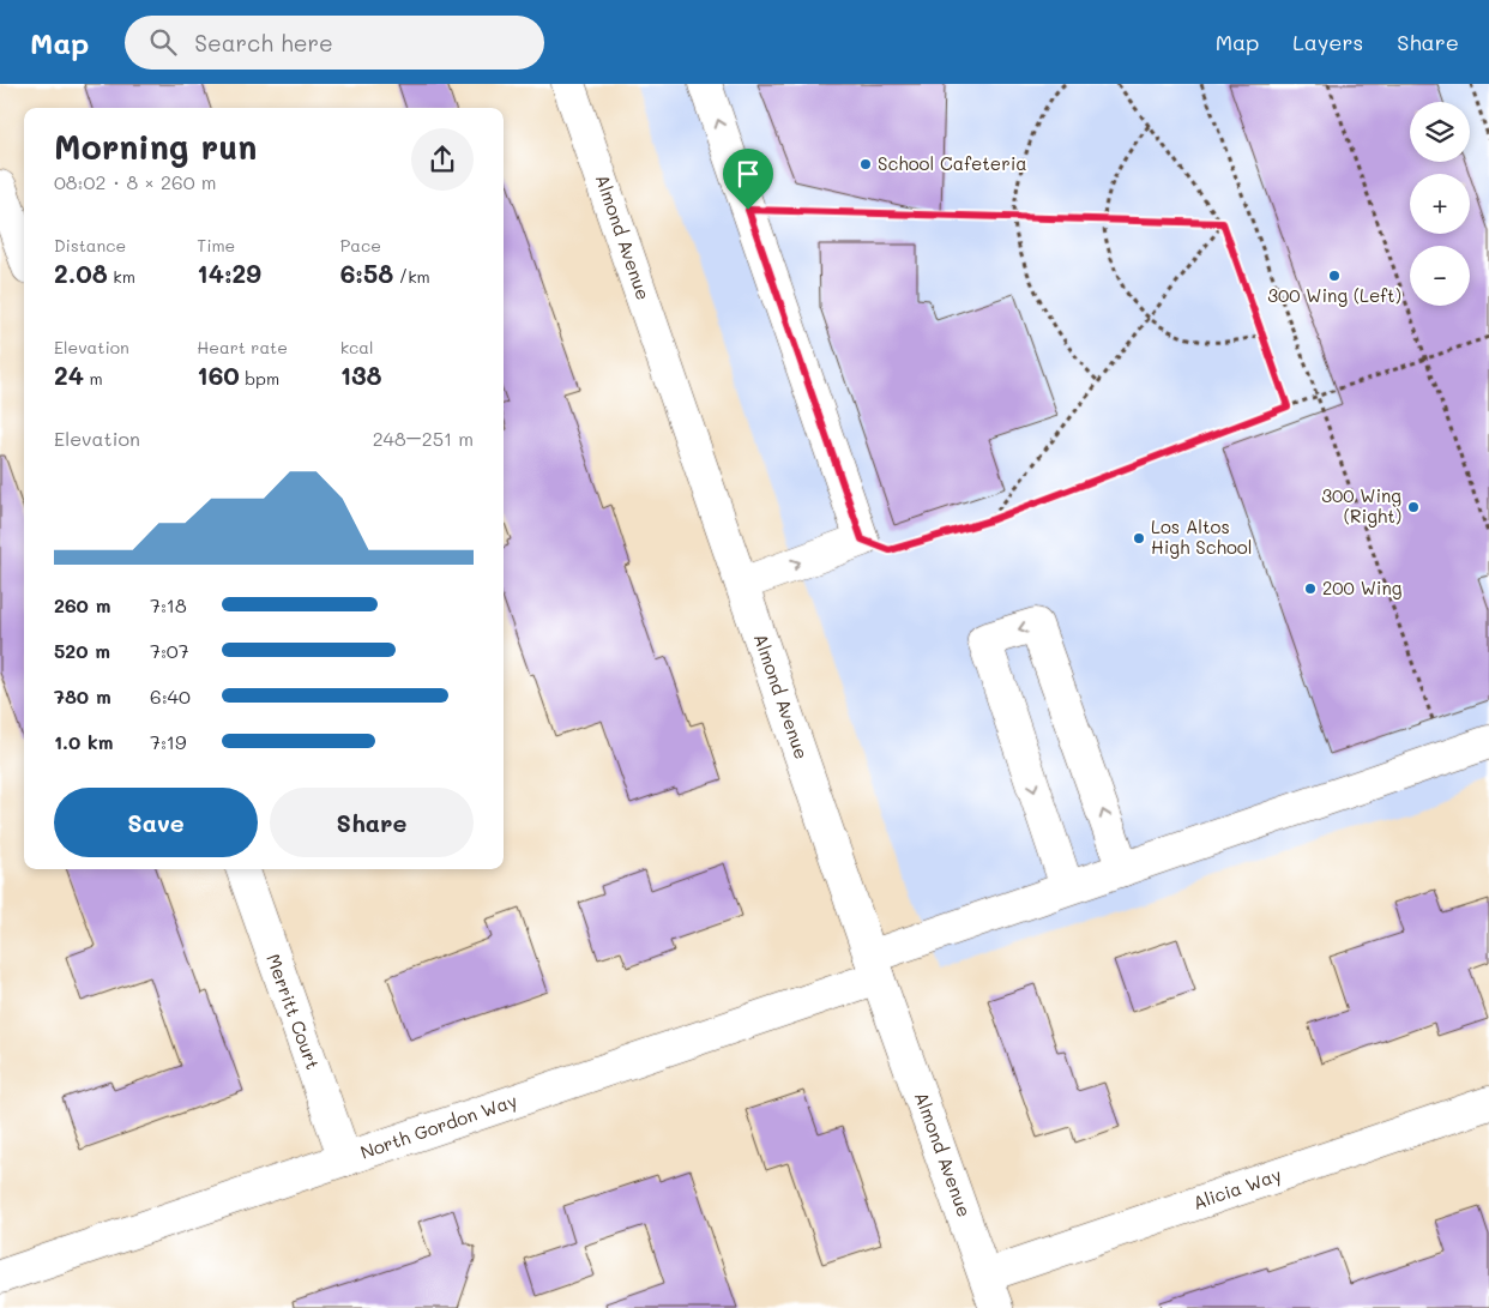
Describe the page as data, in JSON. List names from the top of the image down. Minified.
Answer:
{"streets":{"street":["Almond Avenue","Merritt Court","North Gordon Way","Alicia Way"]},"crossings":[["Almond Avenue","North Gordon Way"],["Almond Avenue","Alicia Way"],["Merritt Court","North Gordon Way"]],"places":["School Cafeteria","300 Wing (Left)","300 Wing (Right)","Los Altos High School","200 Wing"],"page":{"header":"Map","search":"Search here","nav":["Map","Layers","Share"],"map_buttons":["+","−"],"heading":["Morning run","08:02 · 8 × 260 m"],"stats":[["Distance","2.08 km"],["Time","14:29"],["Pace","6:58 /km"],["Elevation","24 m"],["Heart rate","160 bpm"],["kcal","138"]],"chart":["Elevation","248–251 m"],"list":[{"name":"260 m","note":"7:18"},{"name":"520 m","note":"7:07"},{"name":"780 m","note":"6:40"},{"name":"1.0 km","note":"7:19"}],"buttons":["Save","Share"]}}
